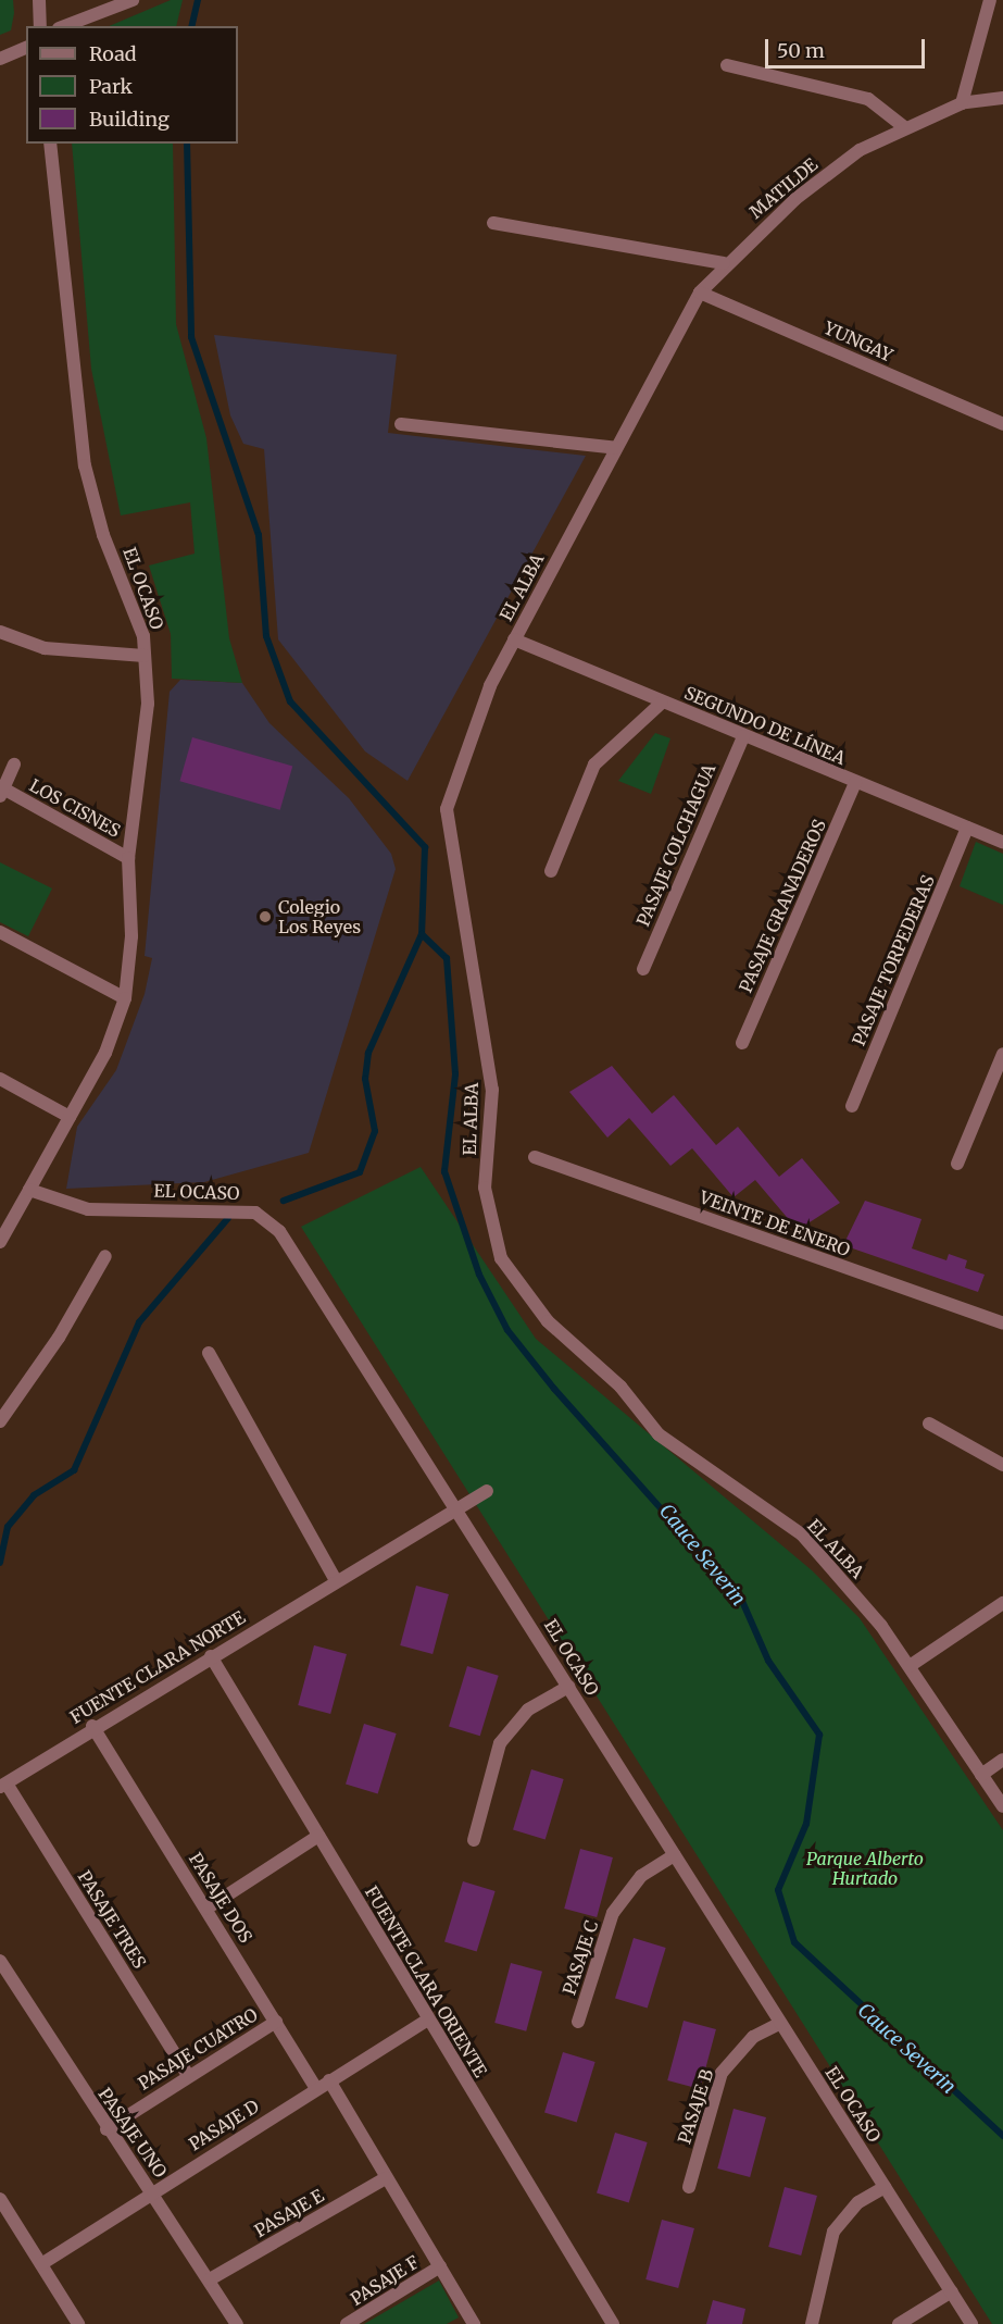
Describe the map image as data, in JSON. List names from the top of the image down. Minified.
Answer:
{"streets":{"street":["MATILDE","YUNGAY","EL ALBA","EL OCASO","SEGUNDO DE LÍNEA","LOS CISNES","PASAJE COLCHAGUA","PASAJE GRANADEROS","PASAJE TORPEDERAS","VEINTE DE ENERO","FUENTE CLARA NORTE","PASAJE DOS","PASAJE TRES","PASAJE C","FUENTE CLARA ORIENTE","PASAJE CUATRO","PASAJE B","PASAJE D","PASAJE UNO","PASAJE E","PASAJE F"]},"crossings":[["MATILDE","YUNGAY"],["MATILDE","EL ALBA"],["YUNGAY","EL ALBA"],["EL ALBA","SEGUNDO DE LÍNEA"],["EL OCASO","LOS CISNES"],["EL OCASO","FUENTE CLARA NORTE"],["EL OCASO","PASAJE C"],["EL OCASO","PASAJE B"],["SEGUNDO DE LÍNEA","PASAJE COLCHAGUA"],["SEGUNDO DE LÍNEA","PASAJE GRANADEROS"],["SEGUNDO DE LÍNEA","PASAJE TORPEDERAS"],["FUENTE CLARA NORTE","PASAJE DOS"],["FUENTE CLARA NORTE","PASAJE TRES"],["FUENTE CLARA NORTE","FUENTE CLARA ORIENTE"],["PASAJE DOS","PASAJE CUATRO"],["PASAJE DOS","PASAJE D"],["PASAJE TRES","PASAJE CUATRO"],["FUENTE CLARA ORIENTE","PASAJE D"],["PASAJE CUATRO","PASAJE UNO"],["PASAJE D","PASAJE UNO"],["PASAJE UNO","PASAJE E"]],"water":["Cauce Severin"],"parks":["Parque Alberto Hurtado"],"places":["Colegio Los Reyes"],"legend":["Road","Park","Building"],"scale_bar":"50 m"}
